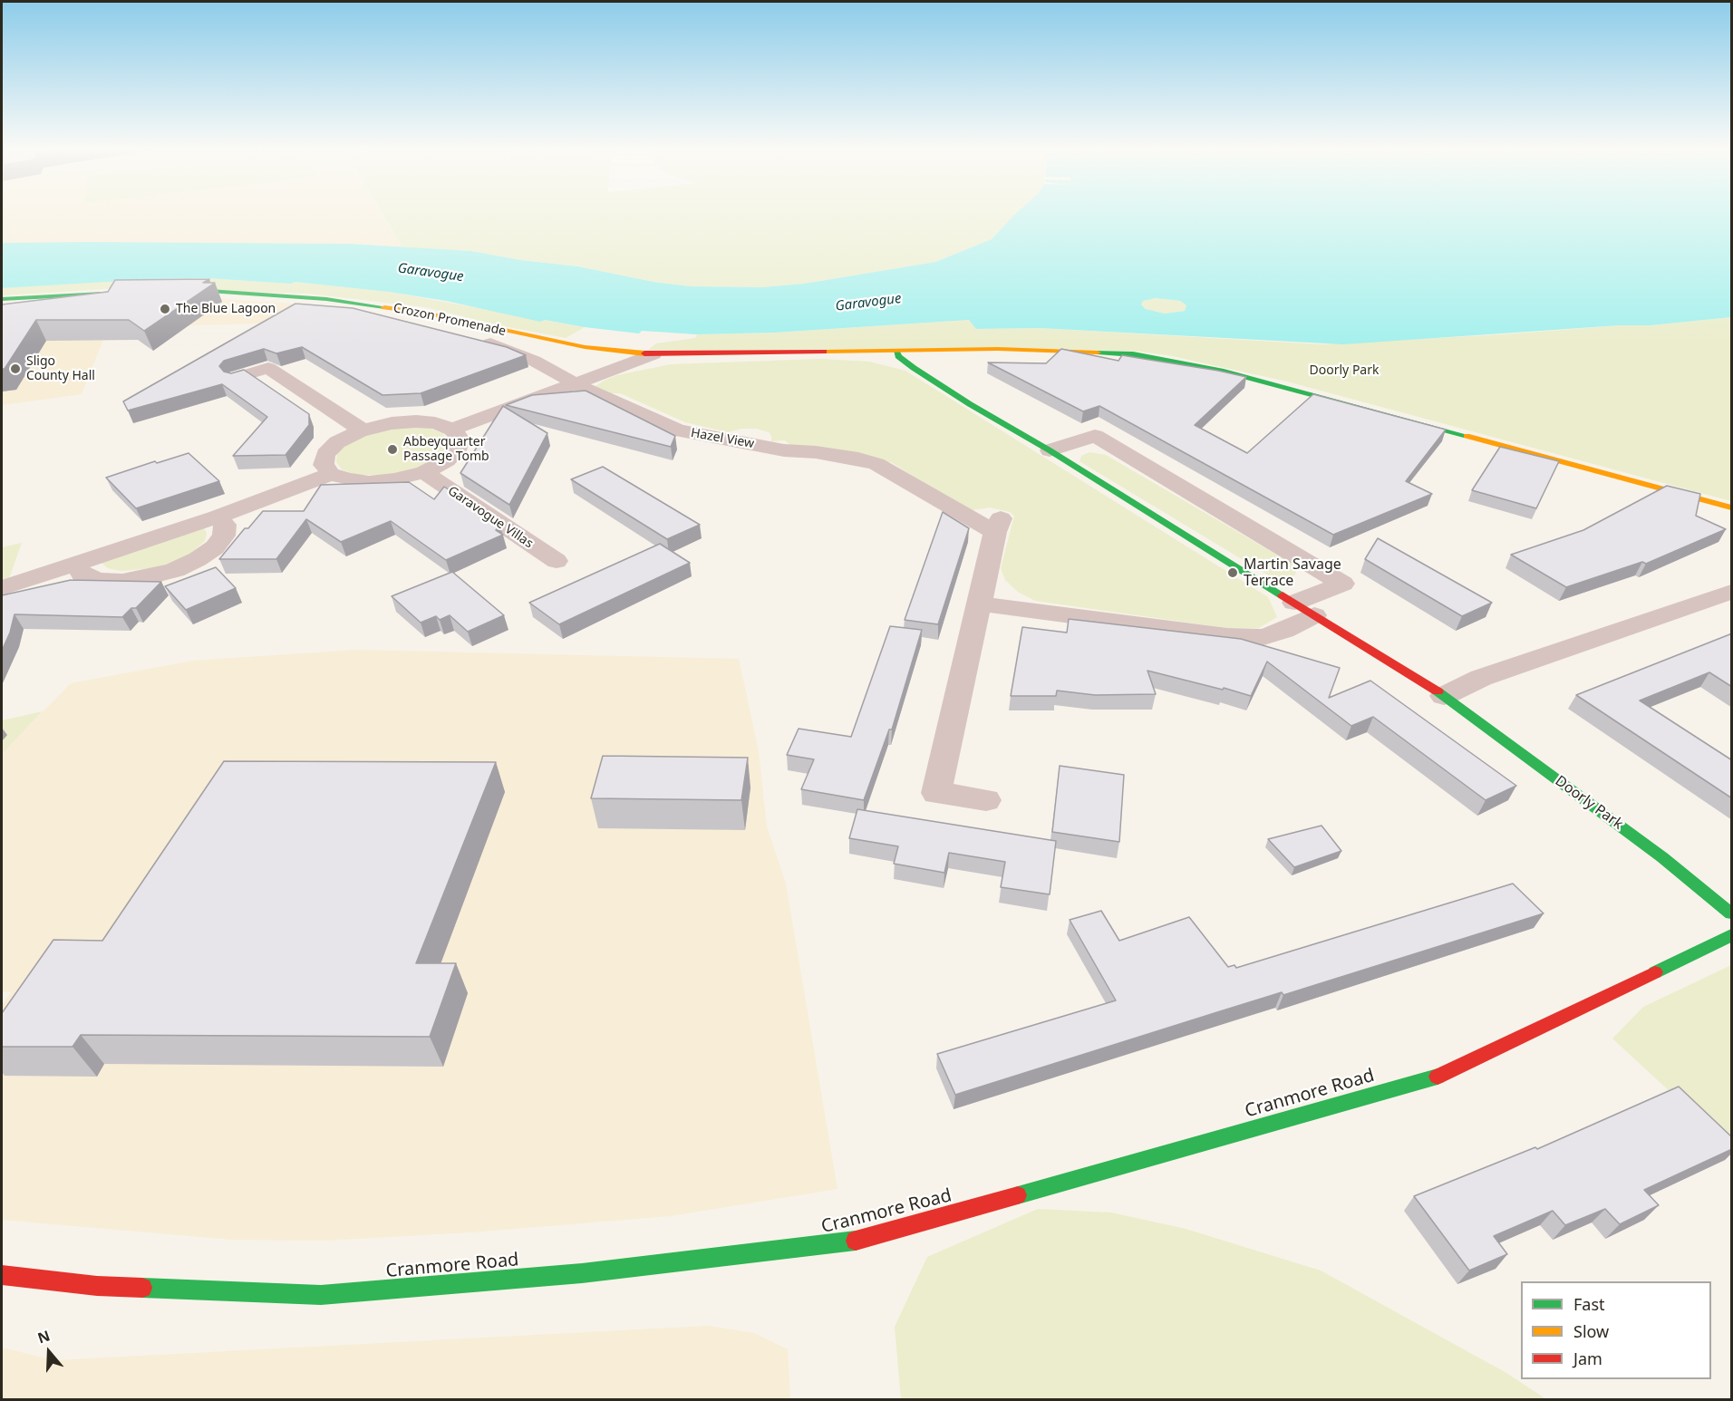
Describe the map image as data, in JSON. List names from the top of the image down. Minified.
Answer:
{"streets":{"street":["Crozon Promenade","Hazel View","Garavogue Villas","Doorly Park","Cranmore Road"]},"crossings":[["Crozon Promenade","Doorly Park"]],"water":["Garavogue"],"parks":["Doorly Park"],"places":["The Blue Lagoon","Sligo County Hall","Abbeyquarter Passage Tomb","Martin Savage Terrace"],"legend":["Fast","Slow","Jam"],"north":"top"}
